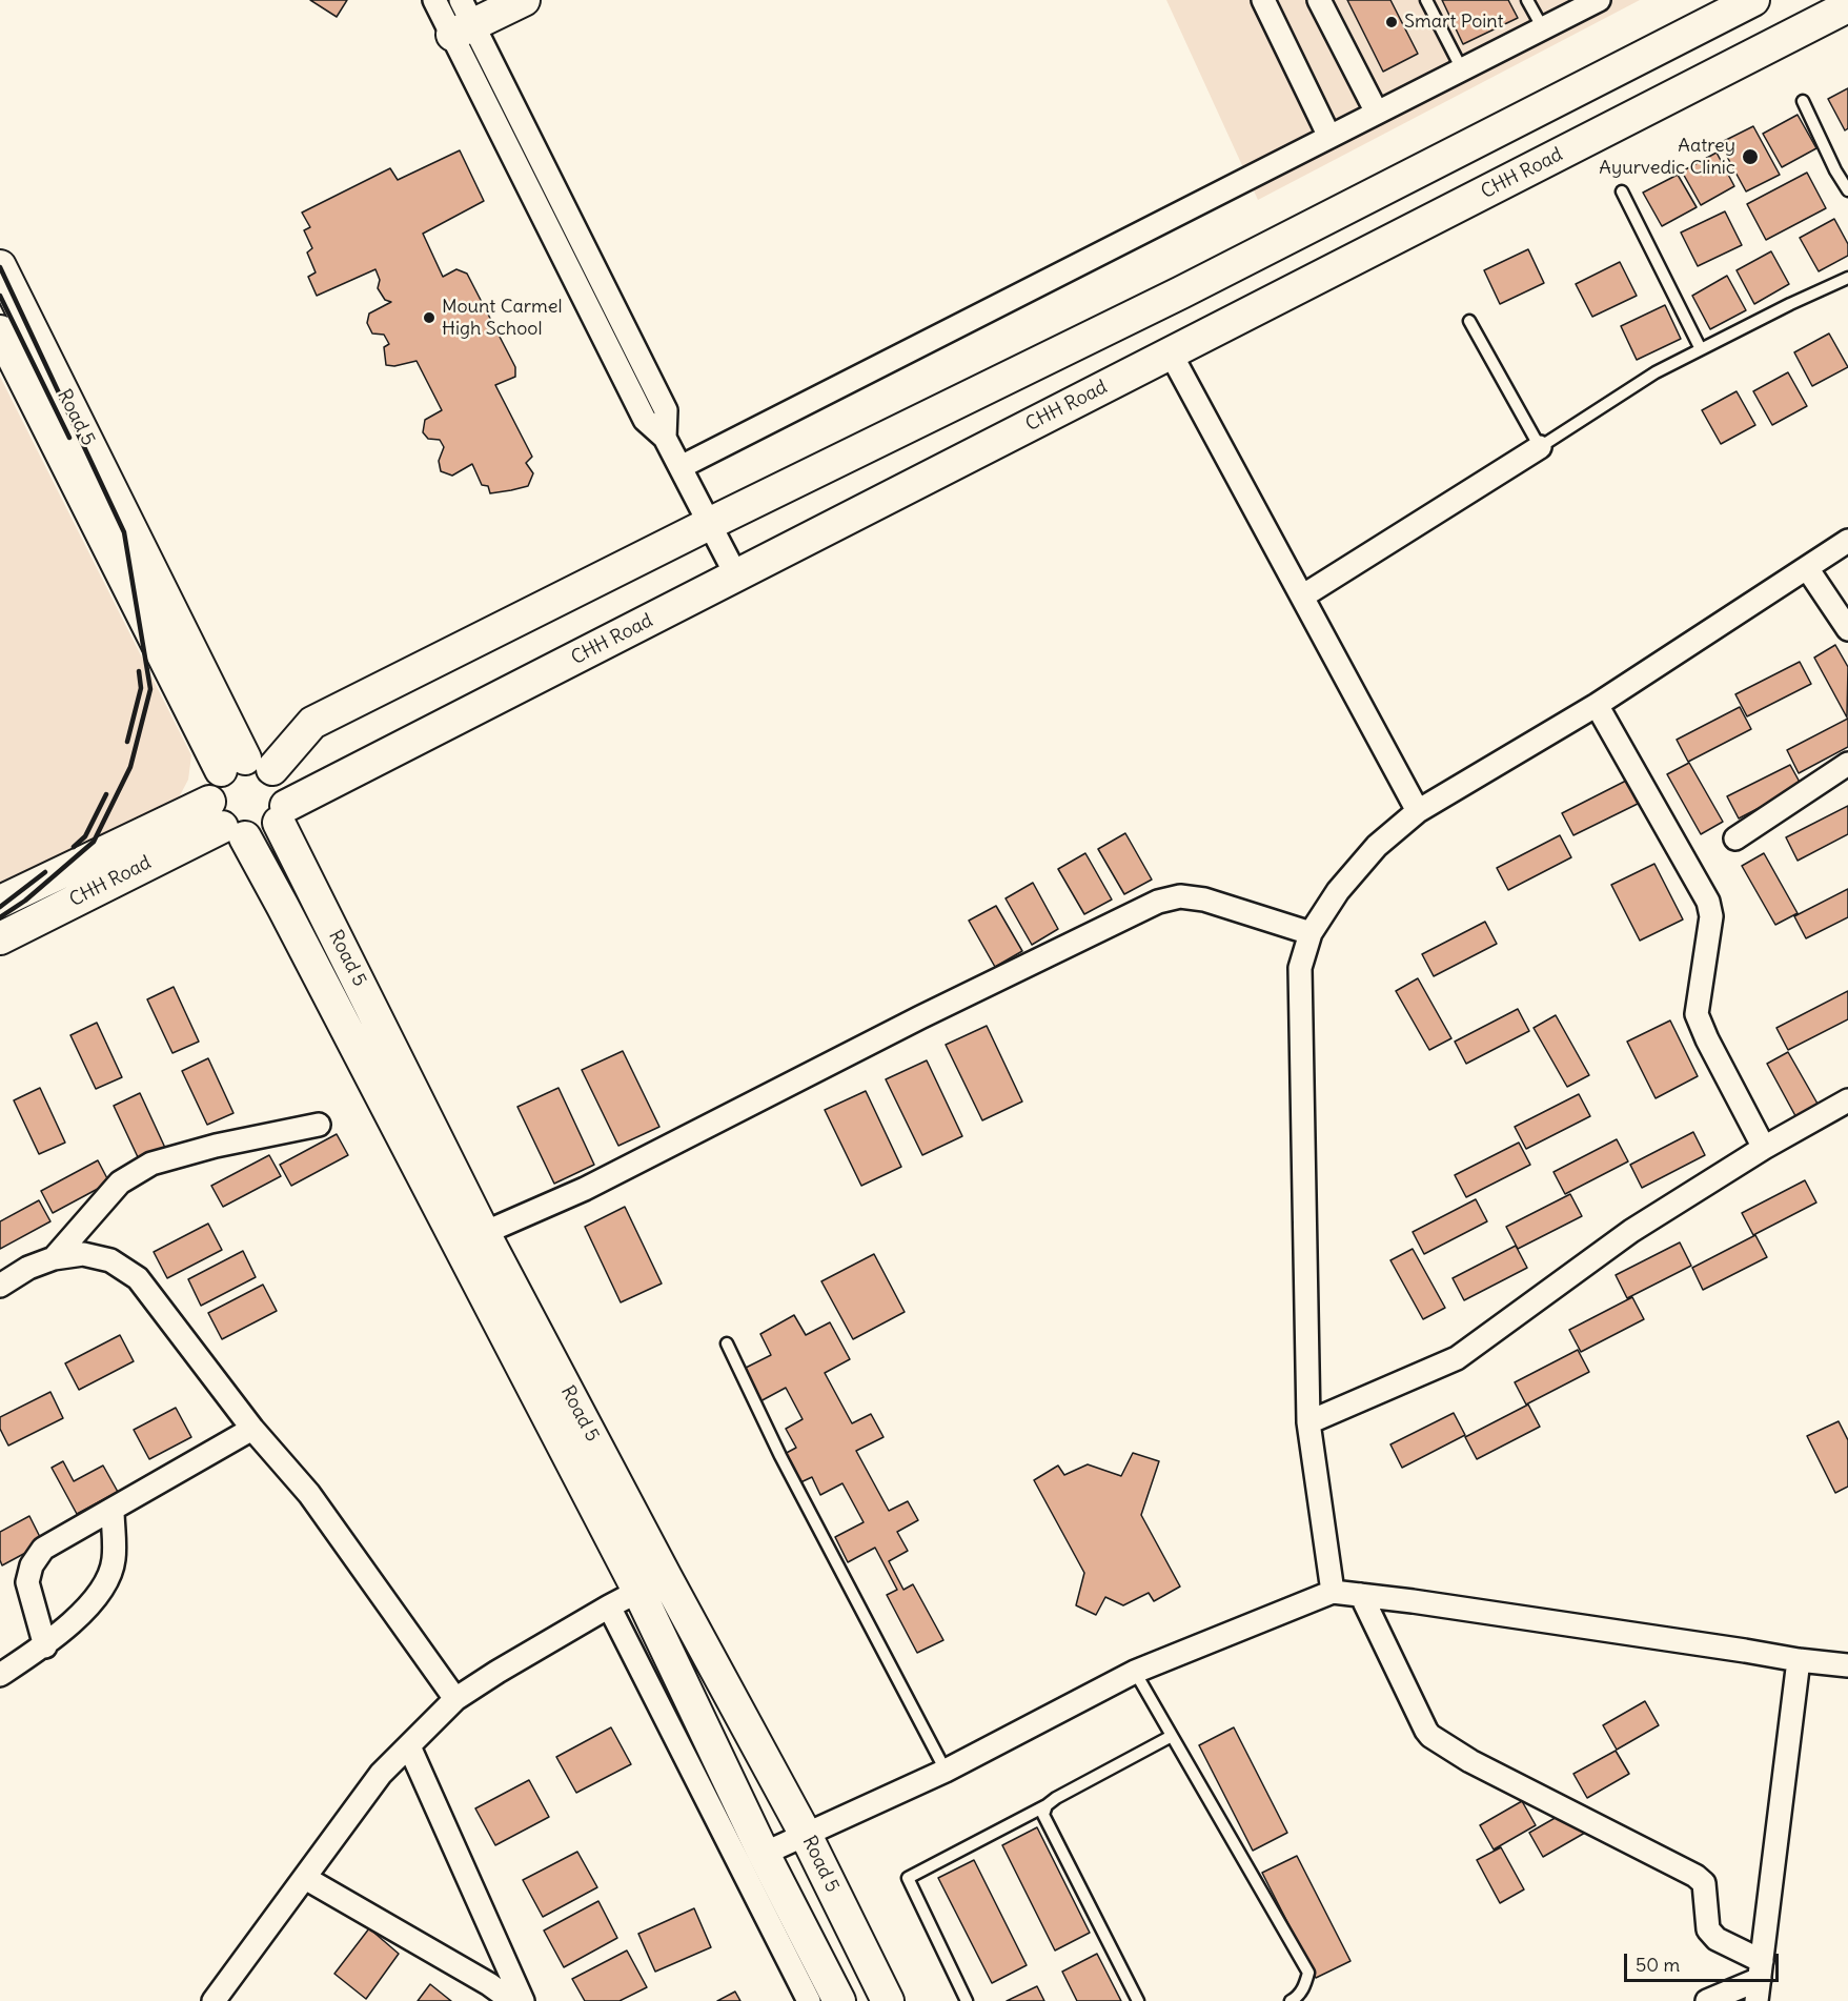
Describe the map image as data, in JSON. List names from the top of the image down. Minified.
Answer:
{"streets":{"street":["CHH Road","Road 5"]},"crossings":[["CHH Road","Road 5"]],"places":["Smart Point","Aatrey Ayurvedic Clinic","Mount Carmel High School"],"scale_bar":"50 m"}
